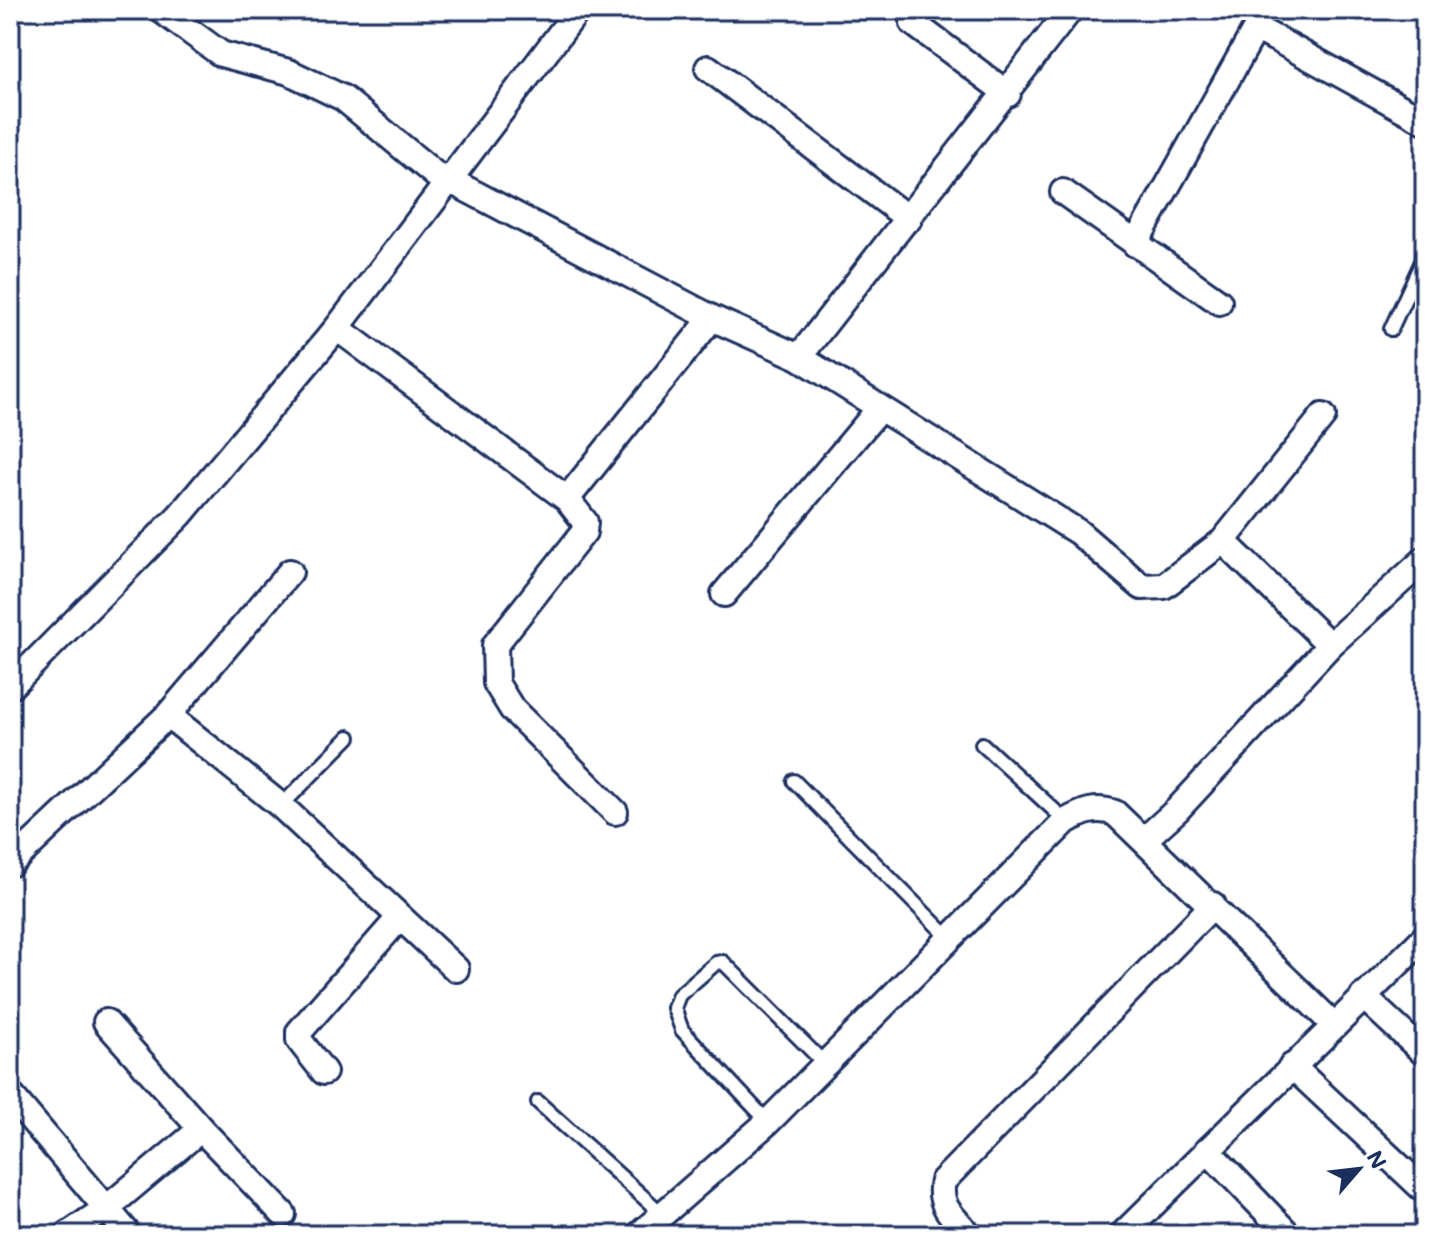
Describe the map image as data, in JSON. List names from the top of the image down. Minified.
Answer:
{"north":"top right"}
